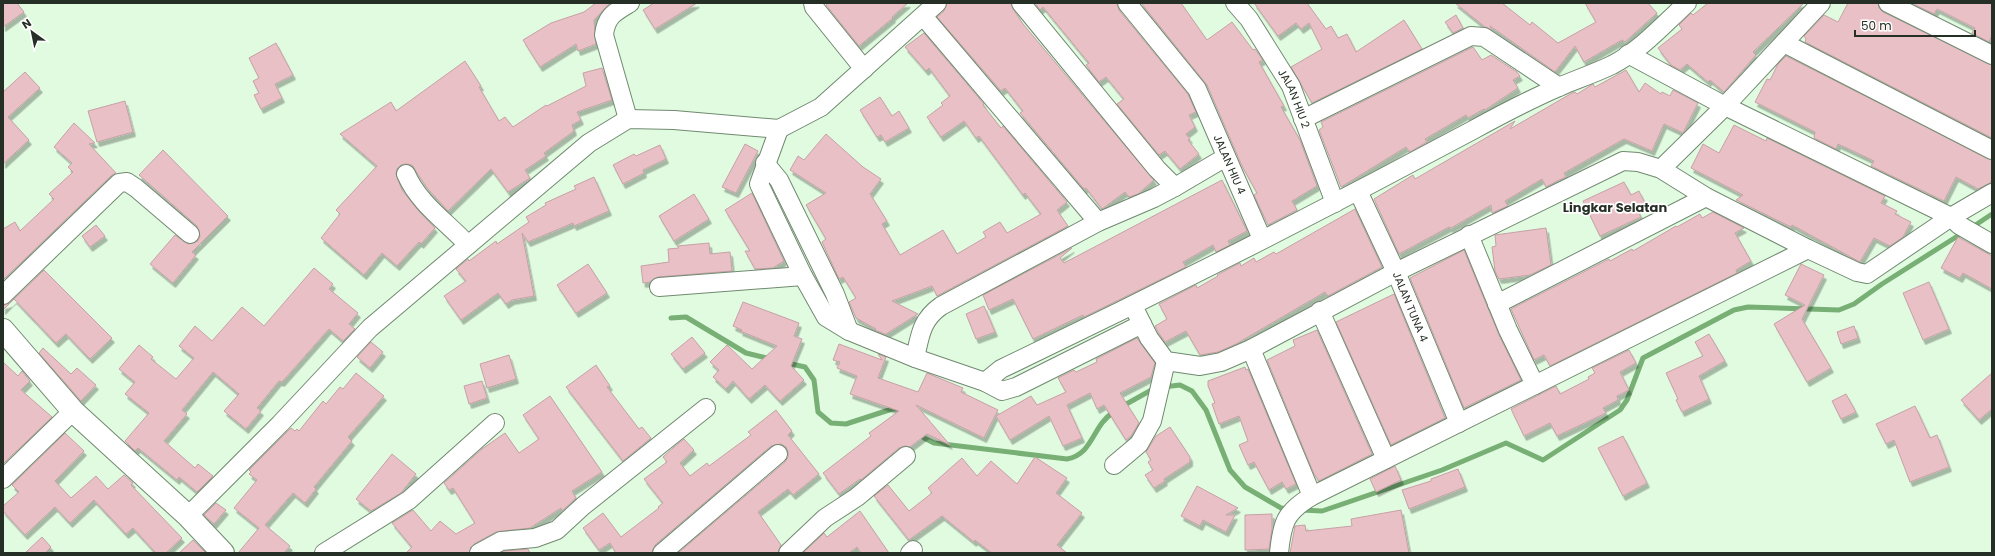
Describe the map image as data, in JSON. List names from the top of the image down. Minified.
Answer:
{"streets":{"street":["JALAN HIU 2","JALAN HIU 4","JALAN TUNA 4"]},"districts":["Lingkar Selatan"],"scale_bar":"50 m","north":"top left"}
